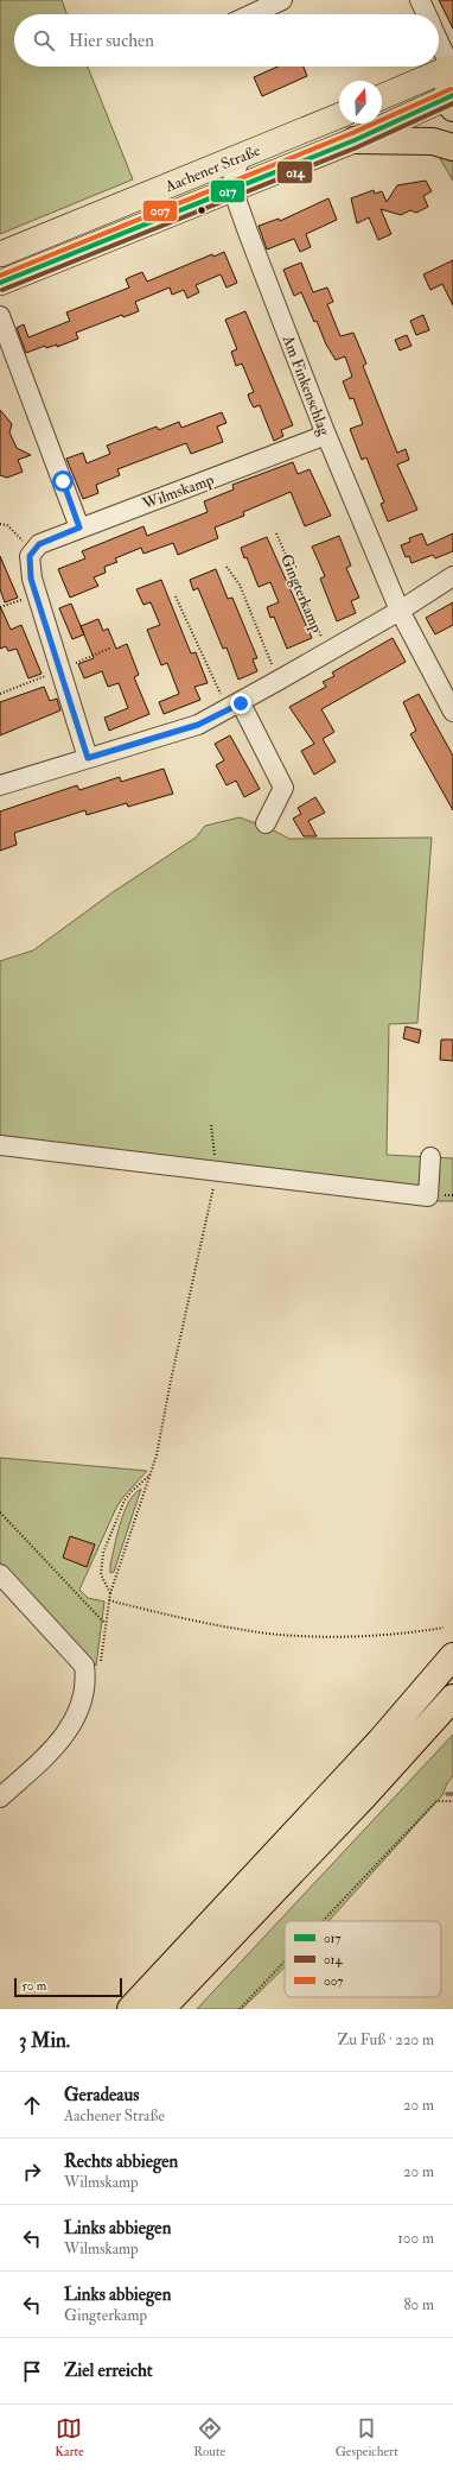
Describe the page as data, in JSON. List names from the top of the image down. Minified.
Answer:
{"streets":{"main road":["Aachener Straße"],"street":["Am Finkenschlag","Wilmskamp","Gingterkamp"]},"crossings":[["Aachener Straße","Am Finkenschlag"],["Am Finkenschlag","Wilmskamp"],["Am Finkenschlag","Gingterkamp"]],"lines":["transit line 007","transit line 017","transit line 014"],"legend":["017","014","007"],"scale_bar":"50 m","north":"top","page":{"search":"Hier suchen","scale":"50 m","heading":["3 Min.","Zu Fuß · 220 m"],"list":[["Geradeaus","Aachener Straße","20 m"],["Rechts abbiegen","Wilmskamp","20 m"],["Links abbiegen","Wilmskamp","100 m"],["Links abbiegen","Gingterkamp","80 m"],"Ziel erreicht"],"nav":["Karte","Route","Gespeichert"]}}
